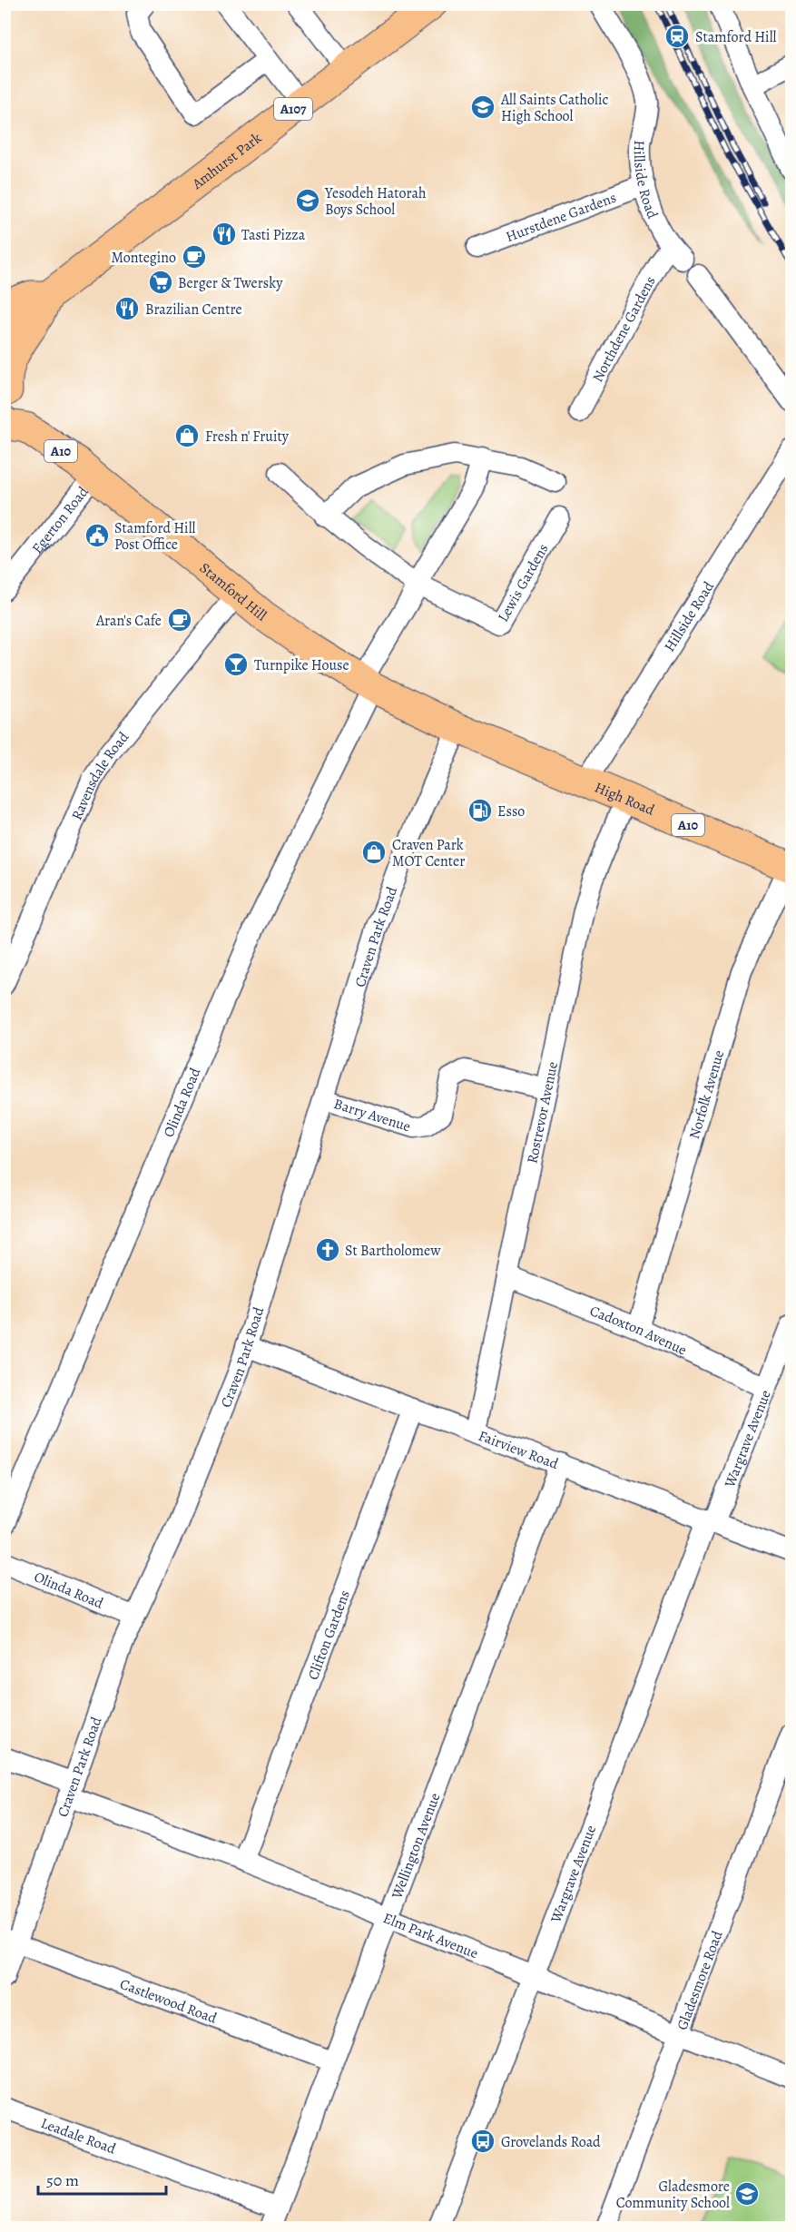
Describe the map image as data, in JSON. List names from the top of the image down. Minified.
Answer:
{"streets":{"main road":["A107","Amhurst Park","A10","Stamford Hill","High Road"],"street":["Hillside Road","Hurstdene Gardens","Northdene Gardens","Egerton Road","Lewis Gardens","Ravensdale Road","Craven Park Road","Norfolk Avenue","Olinda Road","Rostrevor Avenue","Barry Avenue","Cadoxton Avenue","Wargrave Avenue","Fairview Road","Clifton Gardens","Wellington Avenue","Elm Park Avenue","Gladesmore Road","Castlewood Road","Leadale Road"]},"crossings":[["A107","Amhurst Park"],["A107","Stamford Hill"],["Hillside Road","Hurstdene Gardens"],["Hillside Road","Northdene Gardens"],["Hillside Road","High Road"],["Egerton Road","Stamford Hill"],["Stamford Hill","Ravensdale Road"],["Stamford Hill","High Road"],["Stamford Hill","Craven Park Road"],["Stamford Hill","Olinda Road"],["High Road","Craven Park Road"],["High Road","Norfolk Avenue"],["High Road","Rostrevor Avenue"],["Craven Park Road","Olinda Road"],["Craven Park Road","Barry Avenue"],["Craven Park Road","Fairview Road"],["Craven Park Road","Elm Park Avenue"],["Craven Park Road","Castlewood Road"],["Norfolk Avenue","Cadoxton Avenue"],["Rostrevor Avenue","Barry Avenue"],["Rostrevor Avenue","Cadoxton Avenue"],["Rostrevor Avenue","Fairview Road"],["Cadoxton Avenue","Wargrave Avenue"],["Wargrave Avenue","Fairview Road"],["Wargrave Avenue","Elm Park Avenue"],["Fairview Road","Clifton Gardens"],["Fairview Road","Wellington Avenue"],["Clifton Gardens","Elm Park Avenue"],["Wellington Avenue","Elm Park Avenue"],["Wellington Avenue","Castlewood Road"],["Wellington Avenue","Leadale Road"],["Elm Park Avenue","Gladesmore Road"]],"places":{"station":["Stamford Hill"],"school or university":["All Saints Catholic High School","Yesodeh Hatorah Boys School","Gladesmore Community School"],"restaurant":["Tasti Pizza","Brazilian Centre"],"cafe":["Montegino","Aran's Cafe"],"supermarket":["Berger & Twersky"],"shop":["Fresh n' Fruity","Craven Park MOT Center"],"public building":["Stamford Hill Post Office"],"bar":["Turnpike House"],"fuel station":["Esso"],"church":["St Bartholomew"],"bus stop":["Grovelands Road"]},"scale_bar":"50 m"}
